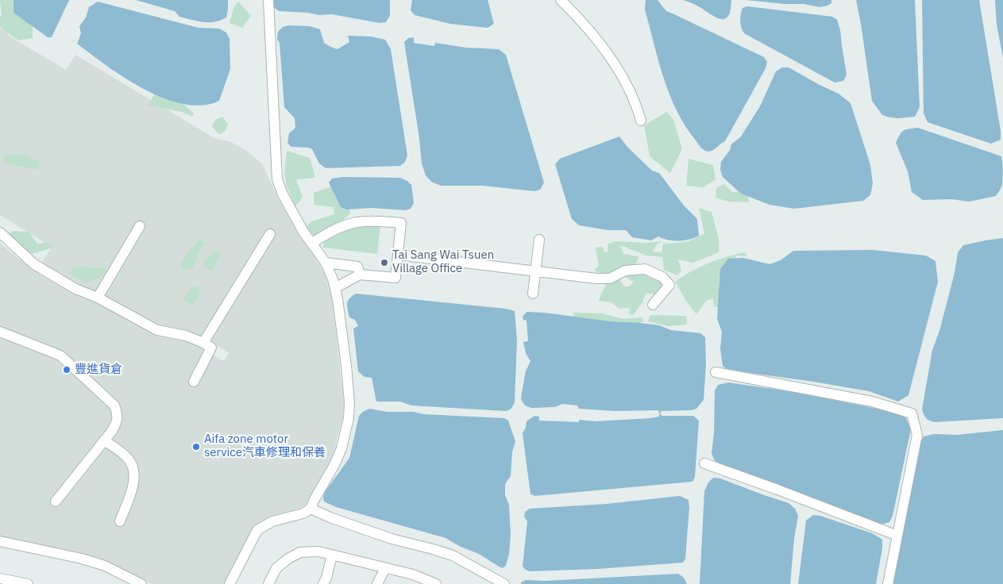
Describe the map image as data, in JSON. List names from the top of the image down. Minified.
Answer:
{"places":["Tai Sang Wai Tsuen Village Office","豐進貨倉","Aifa zone motor service汽車修理和保養"]}
